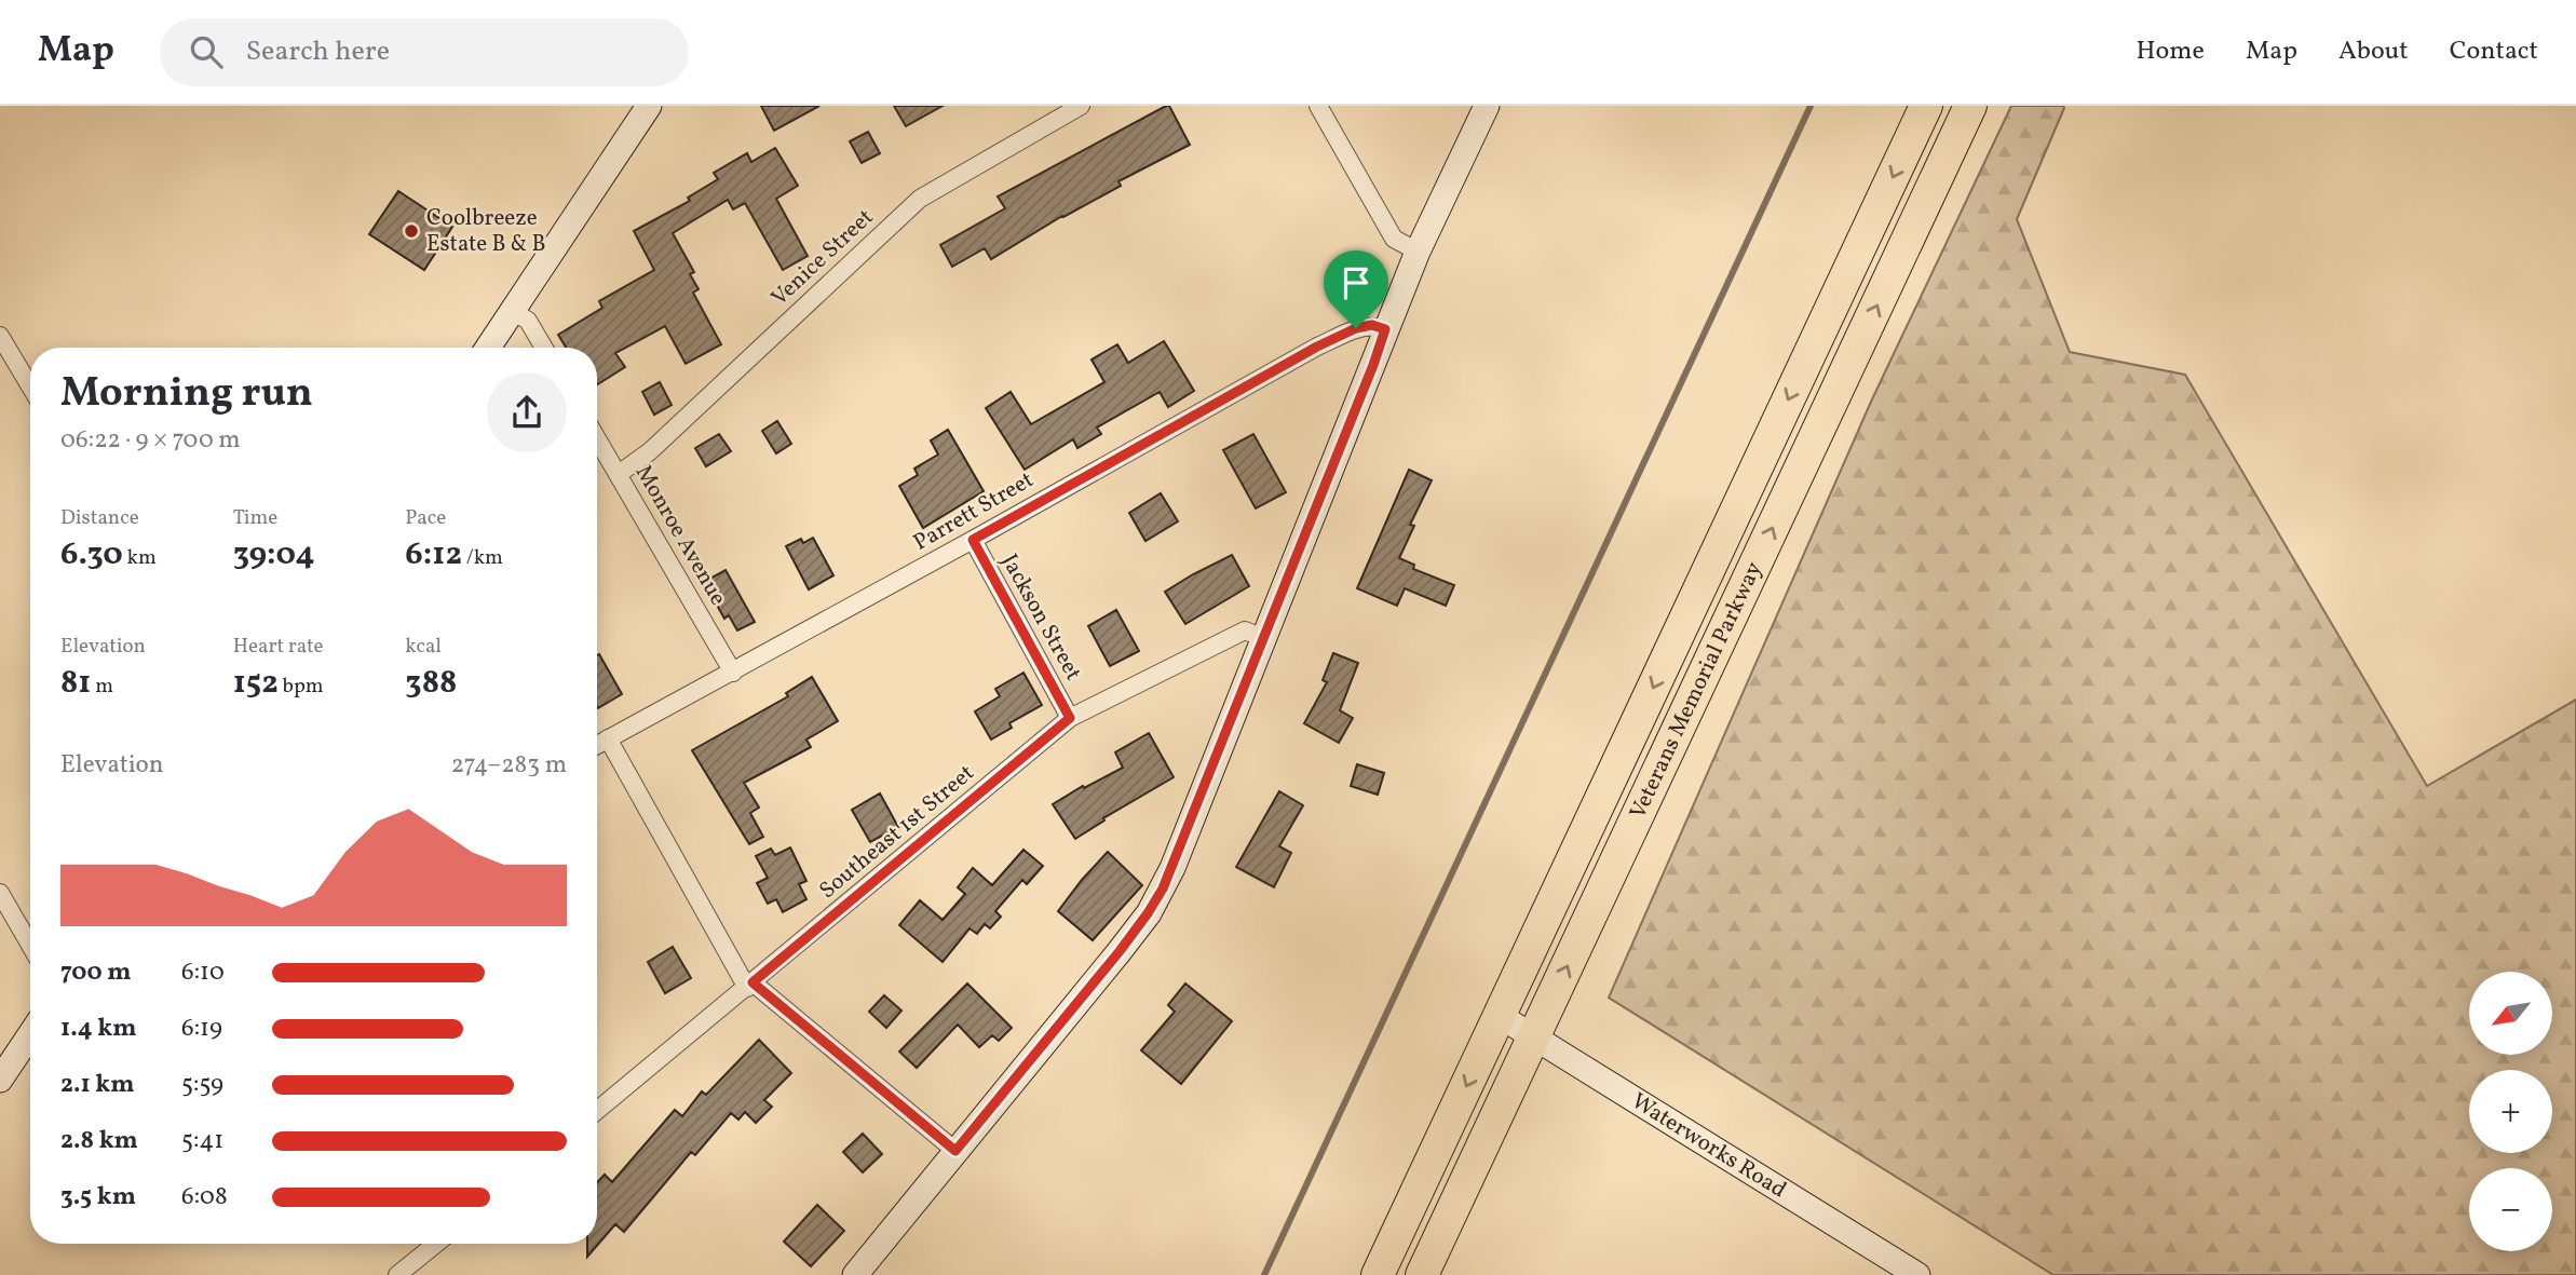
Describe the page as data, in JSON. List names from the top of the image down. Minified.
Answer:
{"streets":{"highway":["Veterans Memorial Parkway"],"street":["Venice Street","Parrett Street","Monroe Avenue","Jackson Street","Southeast 1st Street","Waterworks Road"]},"crossings":[["Venice Street","Monroe Avenue"],["Parrett Street","Monroe Avenue"],["Parrett Street","Jackson Street"],["Jackson Street","Southeast 1st Street"],["Veterans Memorial Parkway","Waterworks Road"]],"places":["Coolbreeze Estate B & B"],"north":"bottom left","page":{"header":"Map","search":"Search here","nav":["Home","Map","About","Contact"],"heading":["Morning run","06:22 · 9 × 700 m"],"stats":[["Distance","6.30 km"],["Time","39:04"],["Pace","6:12 /km"],["Elevation","81 m"],["Heart rate","152 bpm"],["kcal","388"]],"chart":["Elevation","274–283 m"],"list":[{"name":"700 m","note":"6:10"},{"name":"1.4 km","note":"6:19"},{"name":"2.1 km","note":"5:59"},{"name":"2.8 km","note":"5:41"},{"name":"3.5 km","note":"6:08"}],"map_buttons":["+","−"]}}
